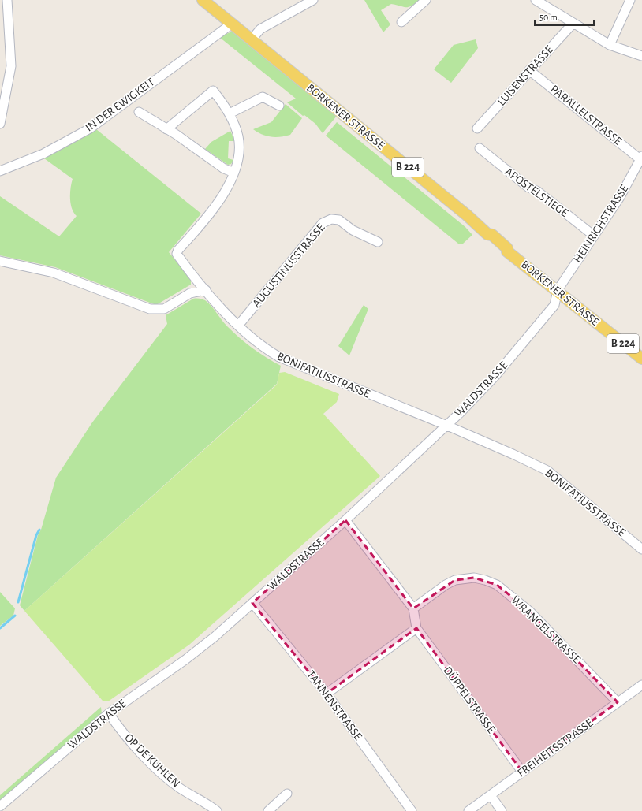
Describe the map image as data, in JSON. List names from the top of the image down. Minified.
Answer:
{"streets":{"main road":["BORKENER STRASSE","B 224"],"street":["LUISENSTRASSE","IN DER EWIGKEIT","PARALLELSTRASSE","APOSTELSTIEGE","HEINRICHSTRASSE","AUGUSTINUSSTRASSE","BONIFATIUSSTRASSE","WALDSTRASSE","WRANGELSTRASSE","DÜPPELSTRASSE","TANNENSTRASSE","FREIHEITSSTRASSE","OP DE KUHLEN"]},"crossings":[["LUISENSTRASSE","PARALLELSTRASSE"],["IN DER EWIGKEIT","BORKENER STRASSE"],["PARALLELSTRASSE","HEINRICHSTRASSE"],["BORKENER STRASSE","HEINRICHSTRASSE"],["BORKENER STRASSE","WALDSTRASSE"],["APOSTELSTIEGE","HEINRICHSTRASSE"],["HEINRICHSTRASSE","WALDSTRASSE"],["AUGUSTINUSSTRASSE","BONIFATIUSSTRASSE"],["BONIFATIUSSTRASSE","WALDSTRASSE"],["WALDSTRASSE","TANNENSTRASSE"],["WALDSTRASSE","OP DE KUHLEN"],["WRANGELSTRASSE","FREIHEITSSTRASSE"],["DÜPPELSTRASSE","FREIHEITSSTRASSE"]],"scale_bar":"50 m"}
